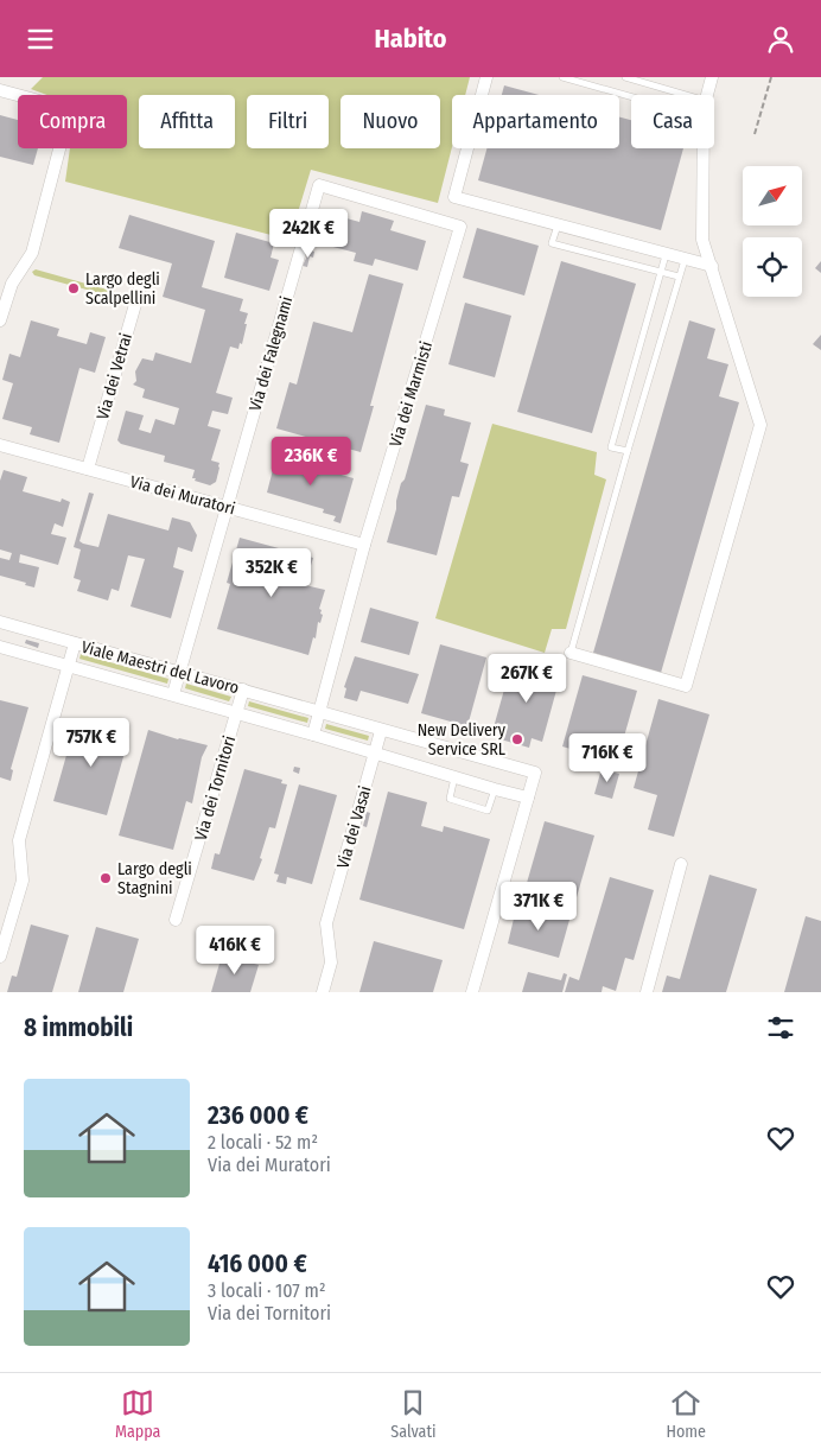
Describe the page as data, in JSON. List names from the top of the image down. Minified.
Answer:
{"streets":{"street":["Via dei Falegnami","Via dei Vetrai","Via dei Marmisti","Via dei Muratori","Viale Maestri del Lavoro","Via dei Tornitori","Via dei Vasai"]},"crossings":[["Via dei Falegnami","Via dei Marmisti"],["Via dei Falegnami","Via dei Muratori"],["Via dei Falegnami","Viale Maestri del Lavoro"],["Via dei Vetrai","Via dei Muratori"],["Via dei Marmisti","Via dei Muratori"],["Via dei Marmisti","Viale Maestri del Lavoro"],["Viale Maestri del Lavoro","Via dei Tornitori"],["Viale Maestri del Lavoro","Via dei Vasai"]],"places":["Largo degli Scalpellini","New Delivery Service SRL","Largo degli Stagnini"],"north":"top right","page":{"header":"Habito","chip":["Compra","Affitta","Filtri","Nuovo","Appartamento","Casa"],"price":["242K €","236K €","352K €","267K €","757K €","716K €","371K €","416K €"],"heading":"8 immobili","list":[{"name":"236 000 €","note":"2 locali · 52 m² · Via dei Muratori"},{"name":"416 000 €","note":"3 locali · 107 m² · Via dei Tornitori"}],"tabs":["Mappa","Salvati","Home"]}}
